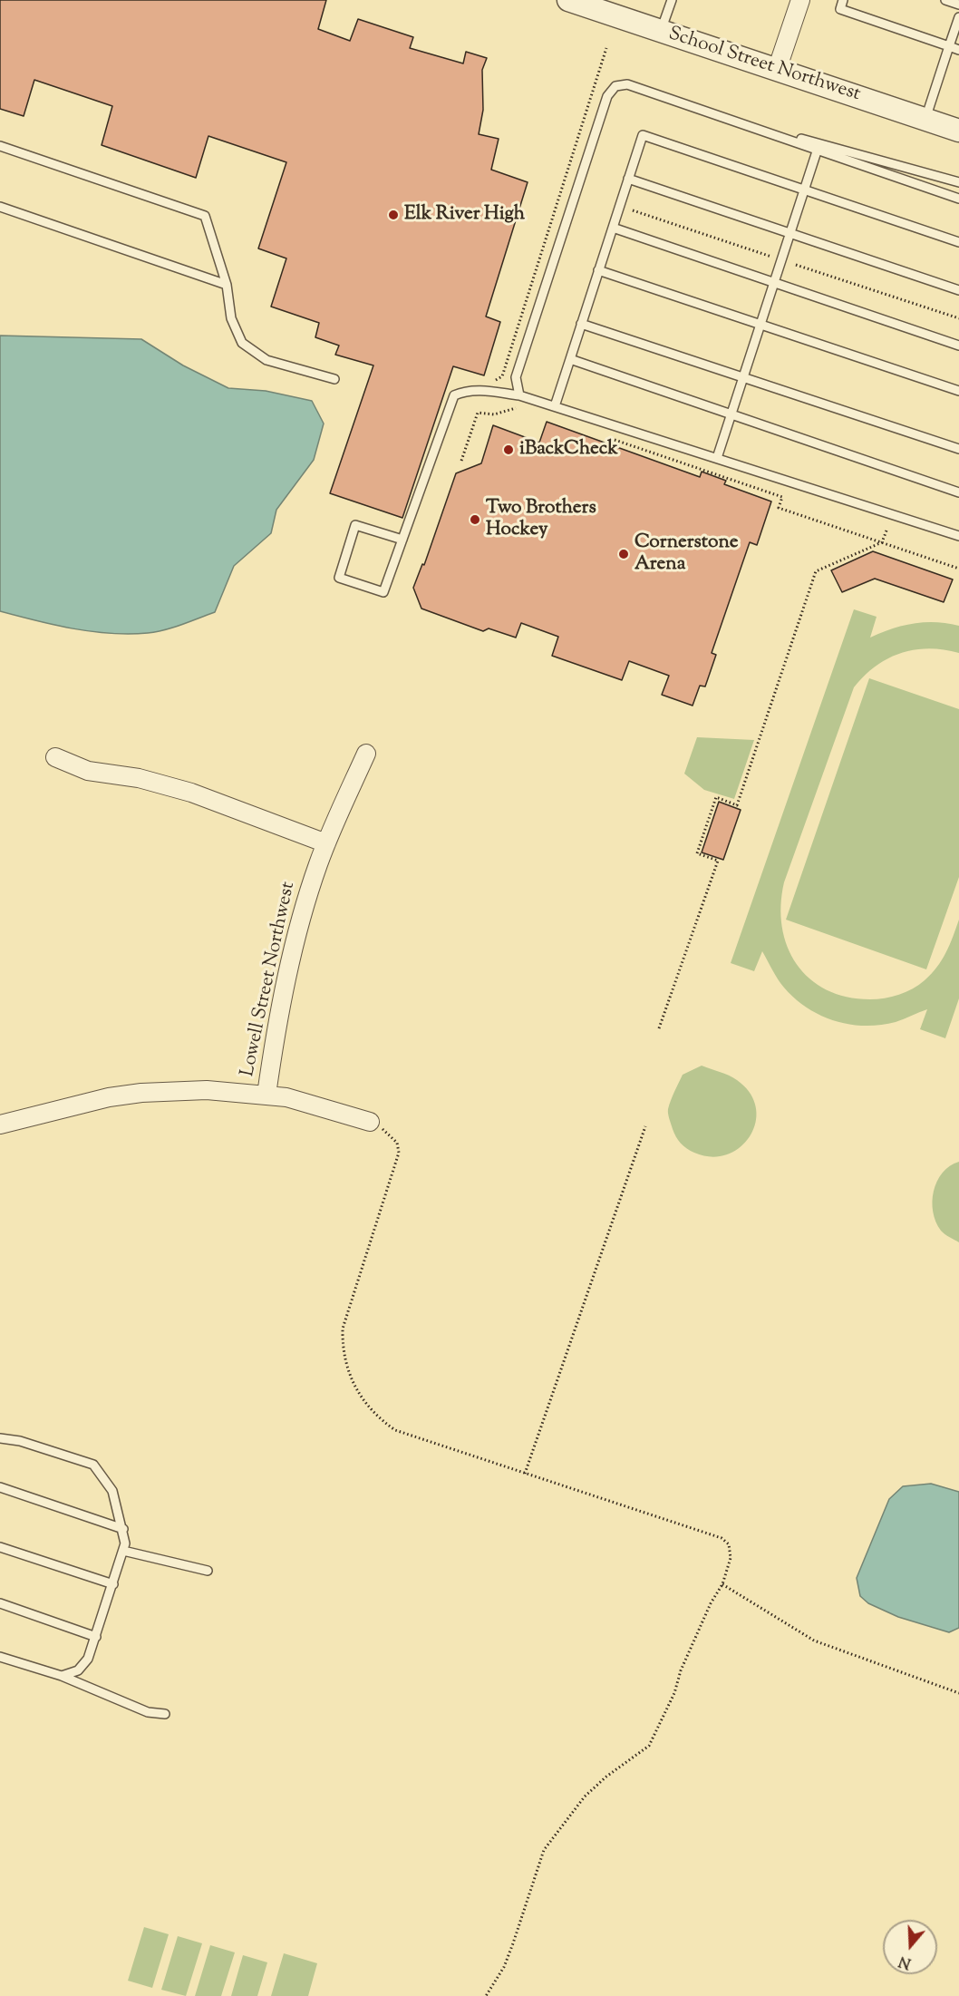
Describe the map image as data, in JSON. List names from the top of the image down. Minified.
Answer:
{"streets":{"street":["School Street Northwest","Lowell Street Northwest"]},"places":["Elk River High","iBackCheck","Two Brothers Hockey","Cornerstone Arena"],"north":"bottom"}
